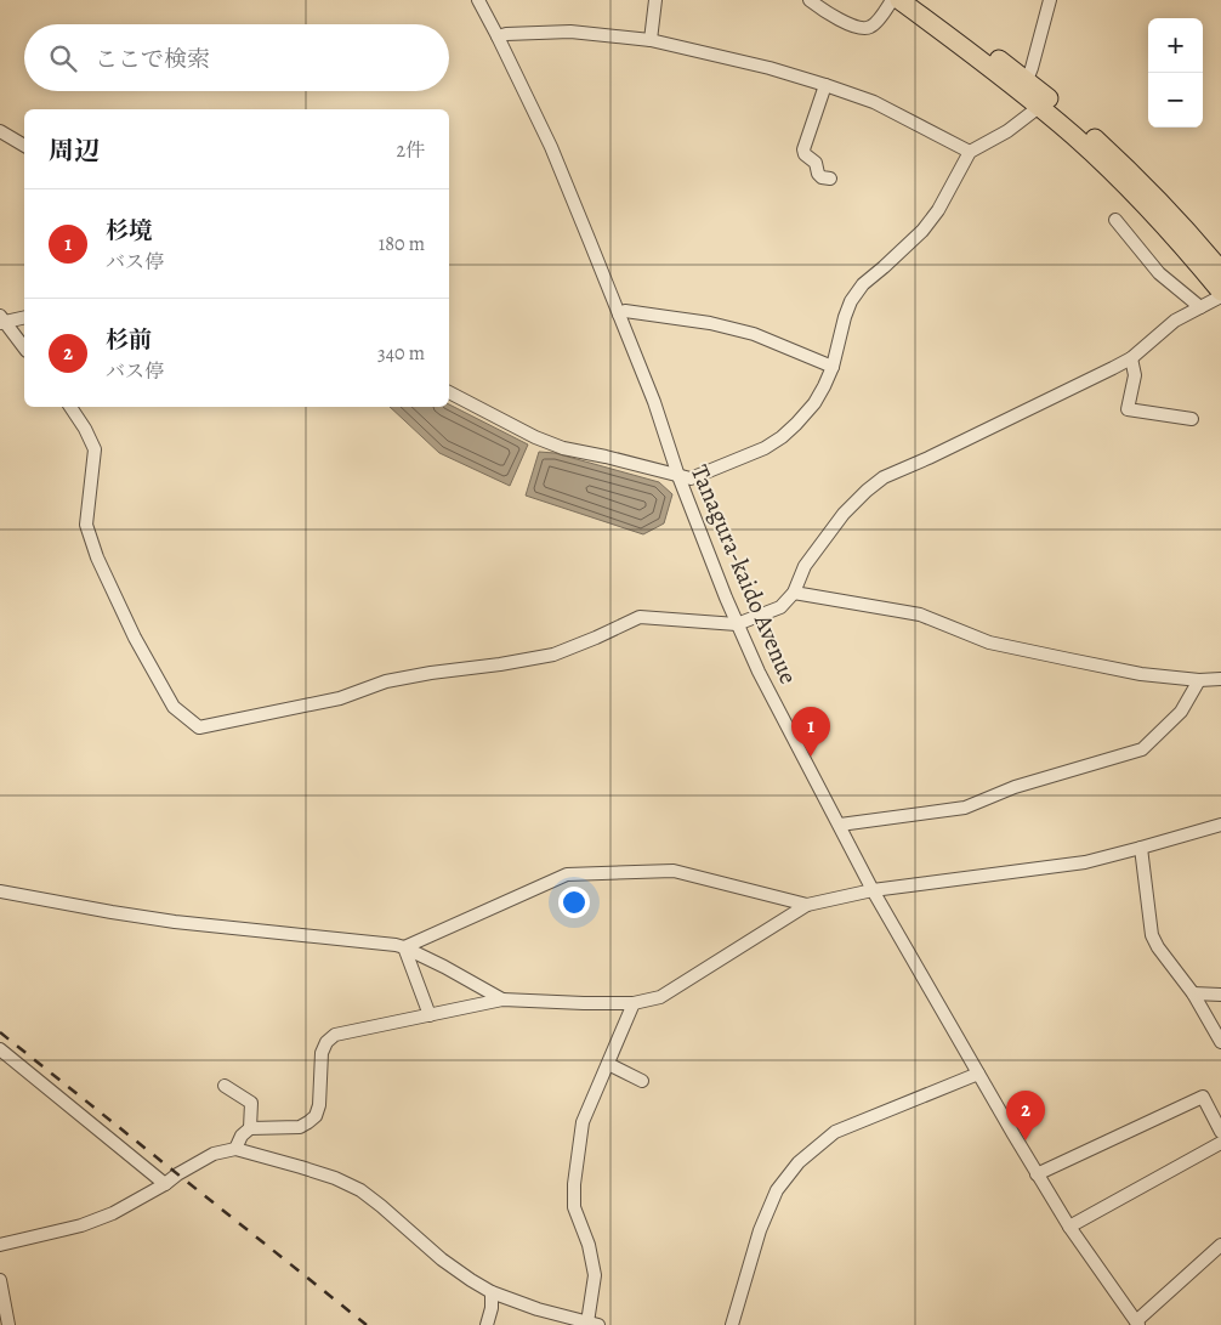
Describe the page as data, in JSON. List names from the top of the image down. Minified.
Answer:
{"streets":{"street":["Tanagura-kaido Avenue"]},"page":{"map_buttons":["+","−"],"search":"ここで検索","heading":["周辺","2件"],"list":[{"mark":"1","name":"杉境","note":"バス停","value":"180 m"},{"mark":"2","name":"杉前","note":"バス停","value":"340 m"}],"pins":["1","2"]}}
